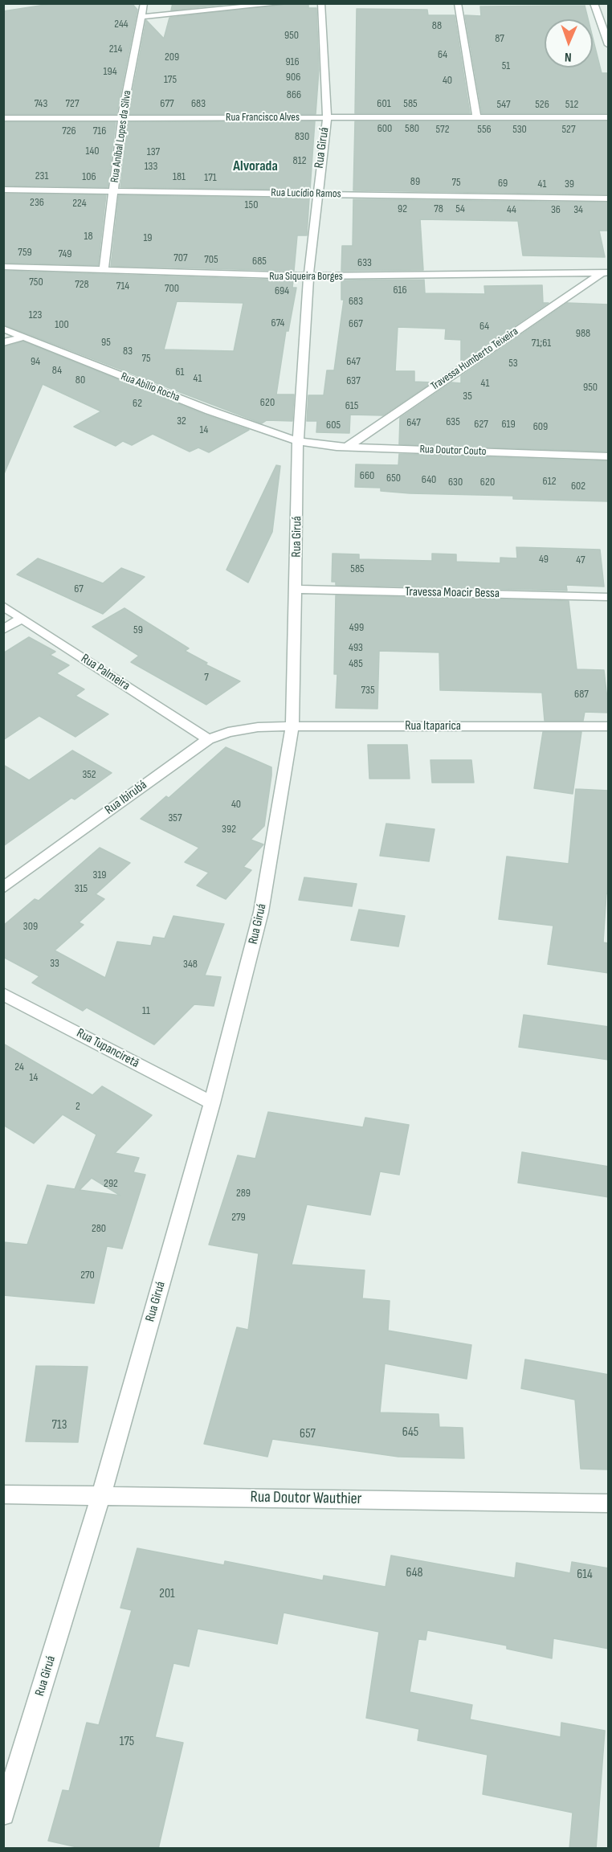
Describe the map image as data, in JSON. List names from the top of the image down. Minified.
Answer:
{"streets":{"street":["Rua Francisco Alves","Rua Aníbal Lopes da Silva","Rua Giruá","Rua Lucídio Ramos","Rua Siqueira Borges","Travessa Humberto Teixeira","Rua Abílio Rocha","Rua Doutor Couto","Travessa Moacir Bessa","Rua Palmeira","Rua Itaparica","Rua Ibirubá","Rua Tupanciretã","Rua Doutor Wauthier"]},"crossings":[["Rua Francisco Alves","Rua Aníbal Lopes da Silva"],["Rua Francisco Alves","Rua Giruá"],["Rua Aníbal Lopes da Silva","Rua Lucídio Ramos"],["Rua Aníbal Lopes da Silva","Rua Siqueira Borges"],["Rua Giruá","Rua Lucídio Ramos"],["Rua Giruá","Rua Siqueira Borges"],["Rua Giruá","Rua Abílio Rocha"],["Rua Giruá","Rua Doutor Couto"],["Rua Giruá","Travessa Moacir Bessa"],["Rua Giruá","Rua Itaparica"],["Rua Giruá","Rua Tupanciretã"],["Rua Giruá","Rua Doutor Wauthier"],["Rua Siqueira Borges","Travessa Humberto Teixeira"],["Travessa Humberto Teixeira","Rua Doutor Couto"],["Rua Abílio Rocha","Rua Doutor Couto"],["Rua Palmeira","Rua Ibirubá"],["Rua Itaparica","Rua Ibirubá"]],"districts":["Alvorada"],"house_numbers":["244","88","950","87","214","64","209","916","51","194","906","175","40","866","743","727","677","683","601","585","547","526","512","600","580","572","556","530","527","726","716","830","140","137","812","133","231","106","181","171","89","75","69","41","39","236","224","150","92","78","54","44","36","34","18","19","759","749","707","705","685","633","750","728","714","700","616","694","683","123","674","667","100","64","988","95","71;61","83","75","94","647","53","84","61","41","80","637","41","950","35","620","62","615","32","635","647","627","619","605","609","14","660","650","640","612","630","620","602","49","47","585","67","499","59","493","485","7","735","687","352","40","357","392","319","315","309","33","348","11","24","14","2","292","289","279","280","270","713","645","657","648","614","201","175"],"north":"bottom"}
